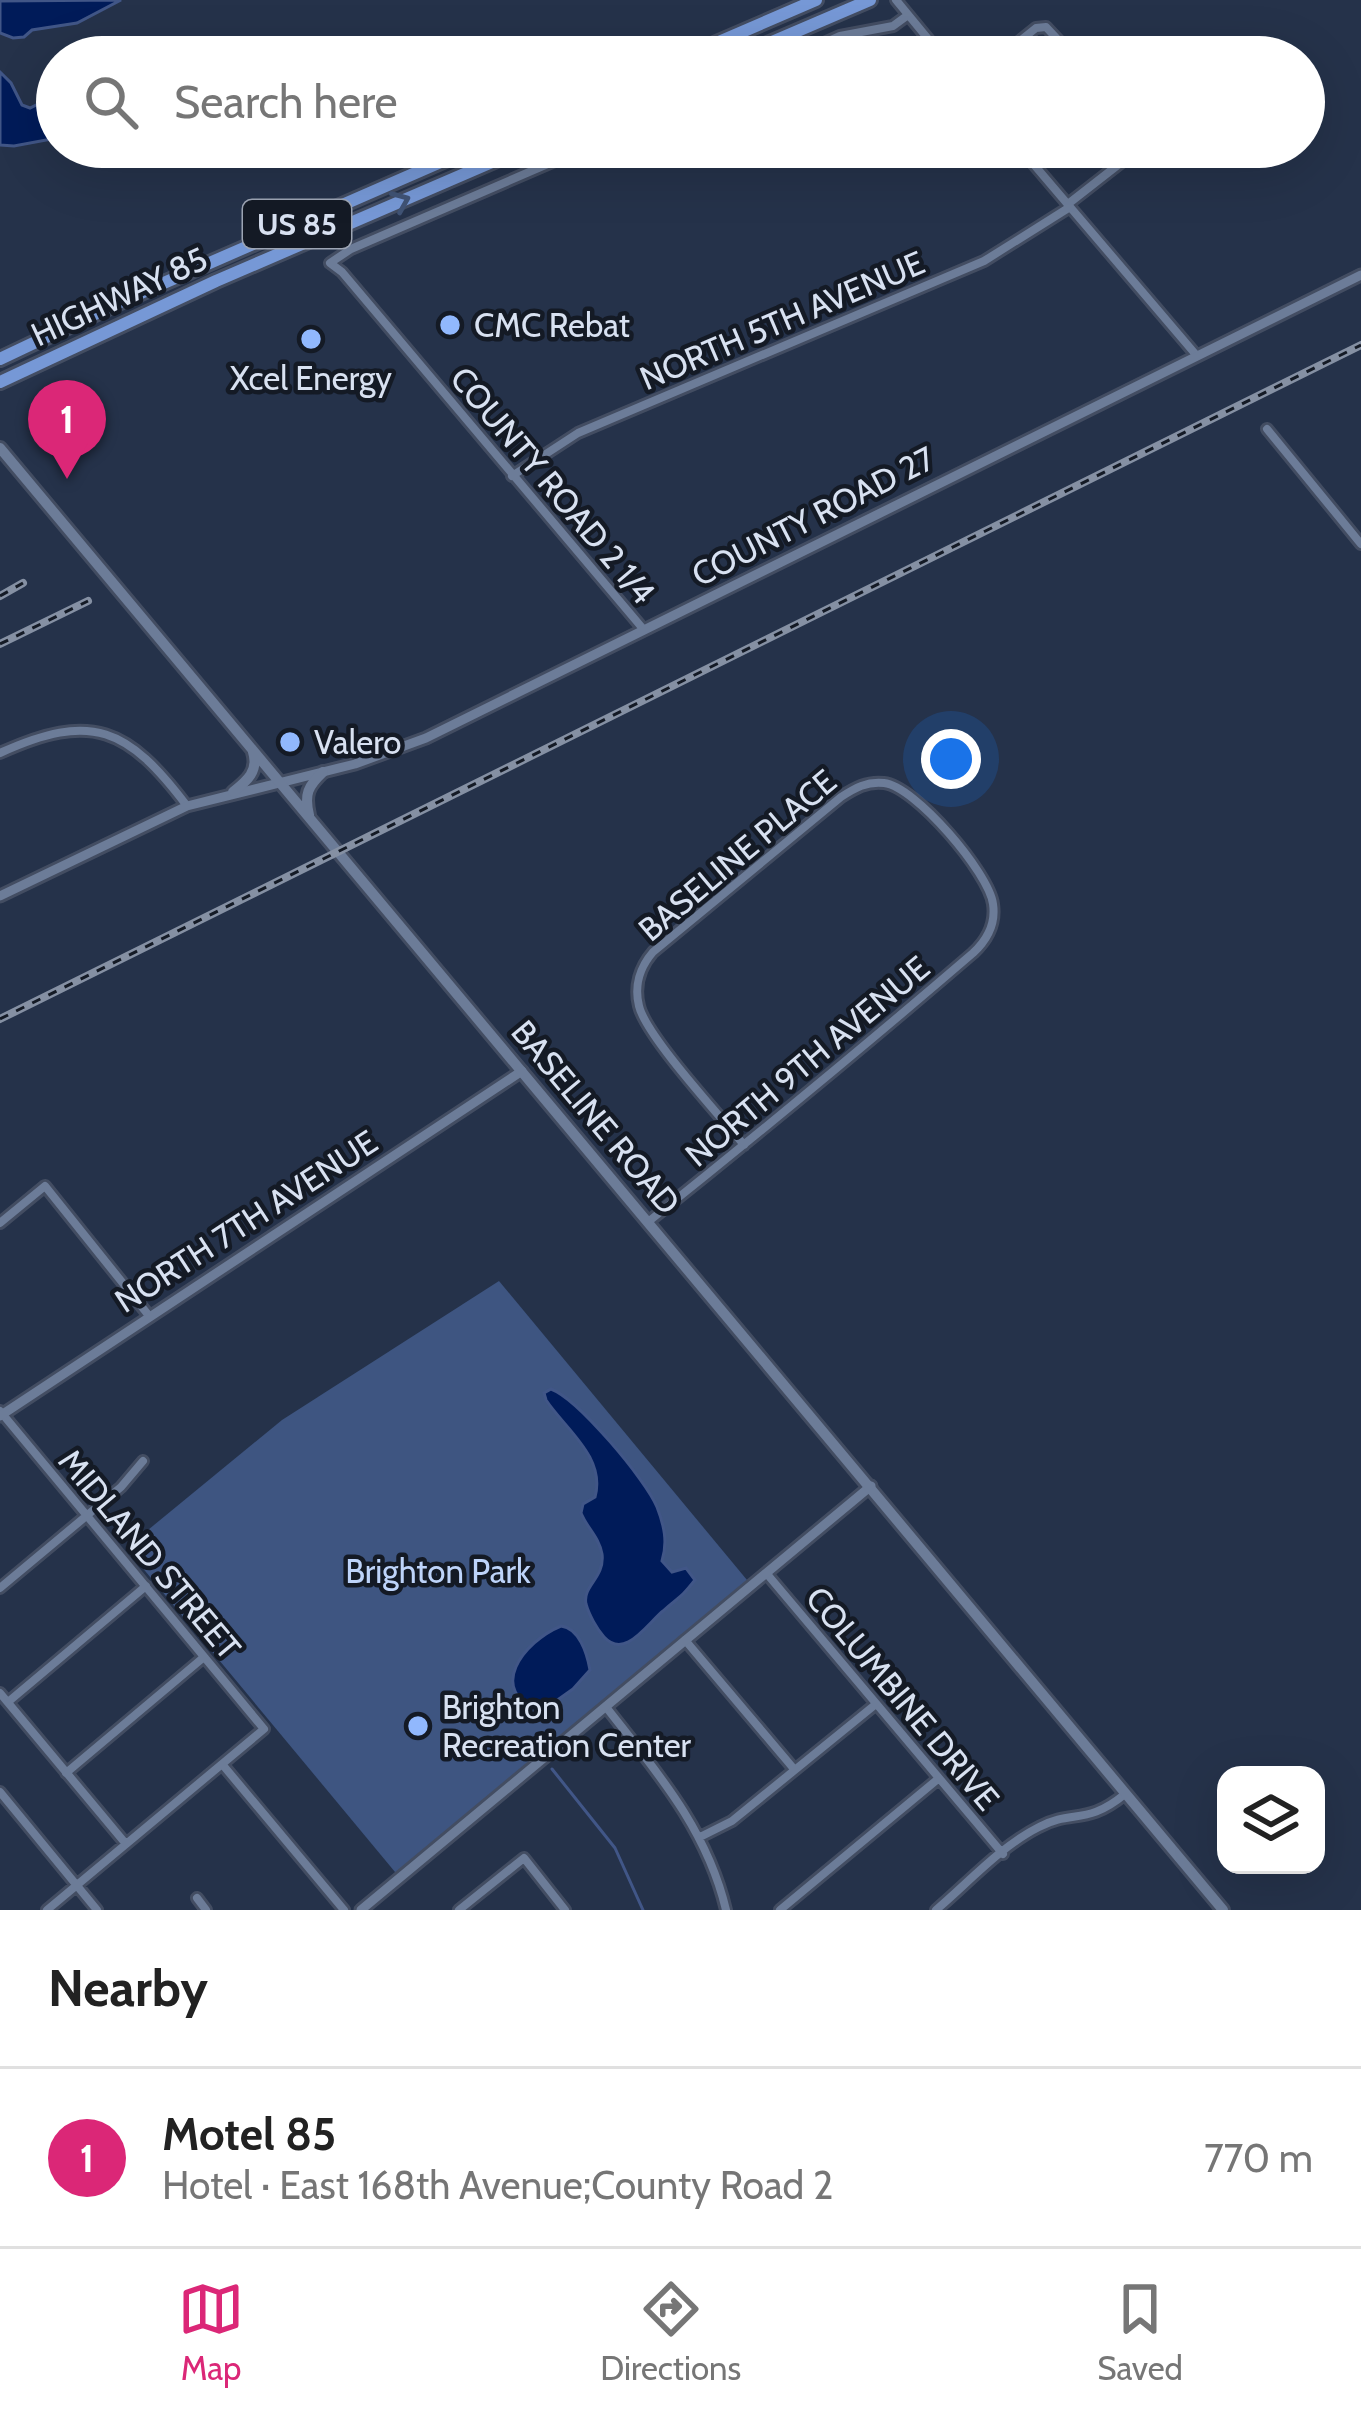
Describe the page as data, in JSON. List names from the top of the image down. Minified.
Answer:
{"streets":{"highway":["US 85","HIGHWAY 85"],"main road":["BASELINE ROAD"],"street":["NORTH 5TH AVENUE","COUNTY ROAD 2 1/4","COUNTY ROAD 27","BASELINE PLACE","NORTH 9TH AVENUE","NORTH 7TH AVENUE","MIDLAND STREET","COLUMBINE DRIVE"]},"crossings":[["NORTH 5TH AVENUE","COUNTY ROAD 2 1/4"],["COUNTY ROAD 2 1/4","COUNTY ROAD 27"],["COUNTY ROAD 27","BASELINE ROAD"],["BASELINE PLACE","NORTH 9TH AVENUE"],["NORTH 9TH AVENUE","BASELINE ROAD"],["BASELINE ROAD","NORTH 7TH AVENUE"],["NORTH 7TH AVENUE","MIDLAND STREET"]],"parks":["Brighton Park"],"places":["CMC Rebat","Xcel Energy","Valero","Brighton Recreation Center"],"page":{"search":"Search here","pins":"1","heading":"Nearby","list":[{"mark":"1","name":"Motel 85","note":"Hotel · East 168th Avenue;County Road 2","value":"770 m"}],"nav":["Map","Directions","Saved"]}}
